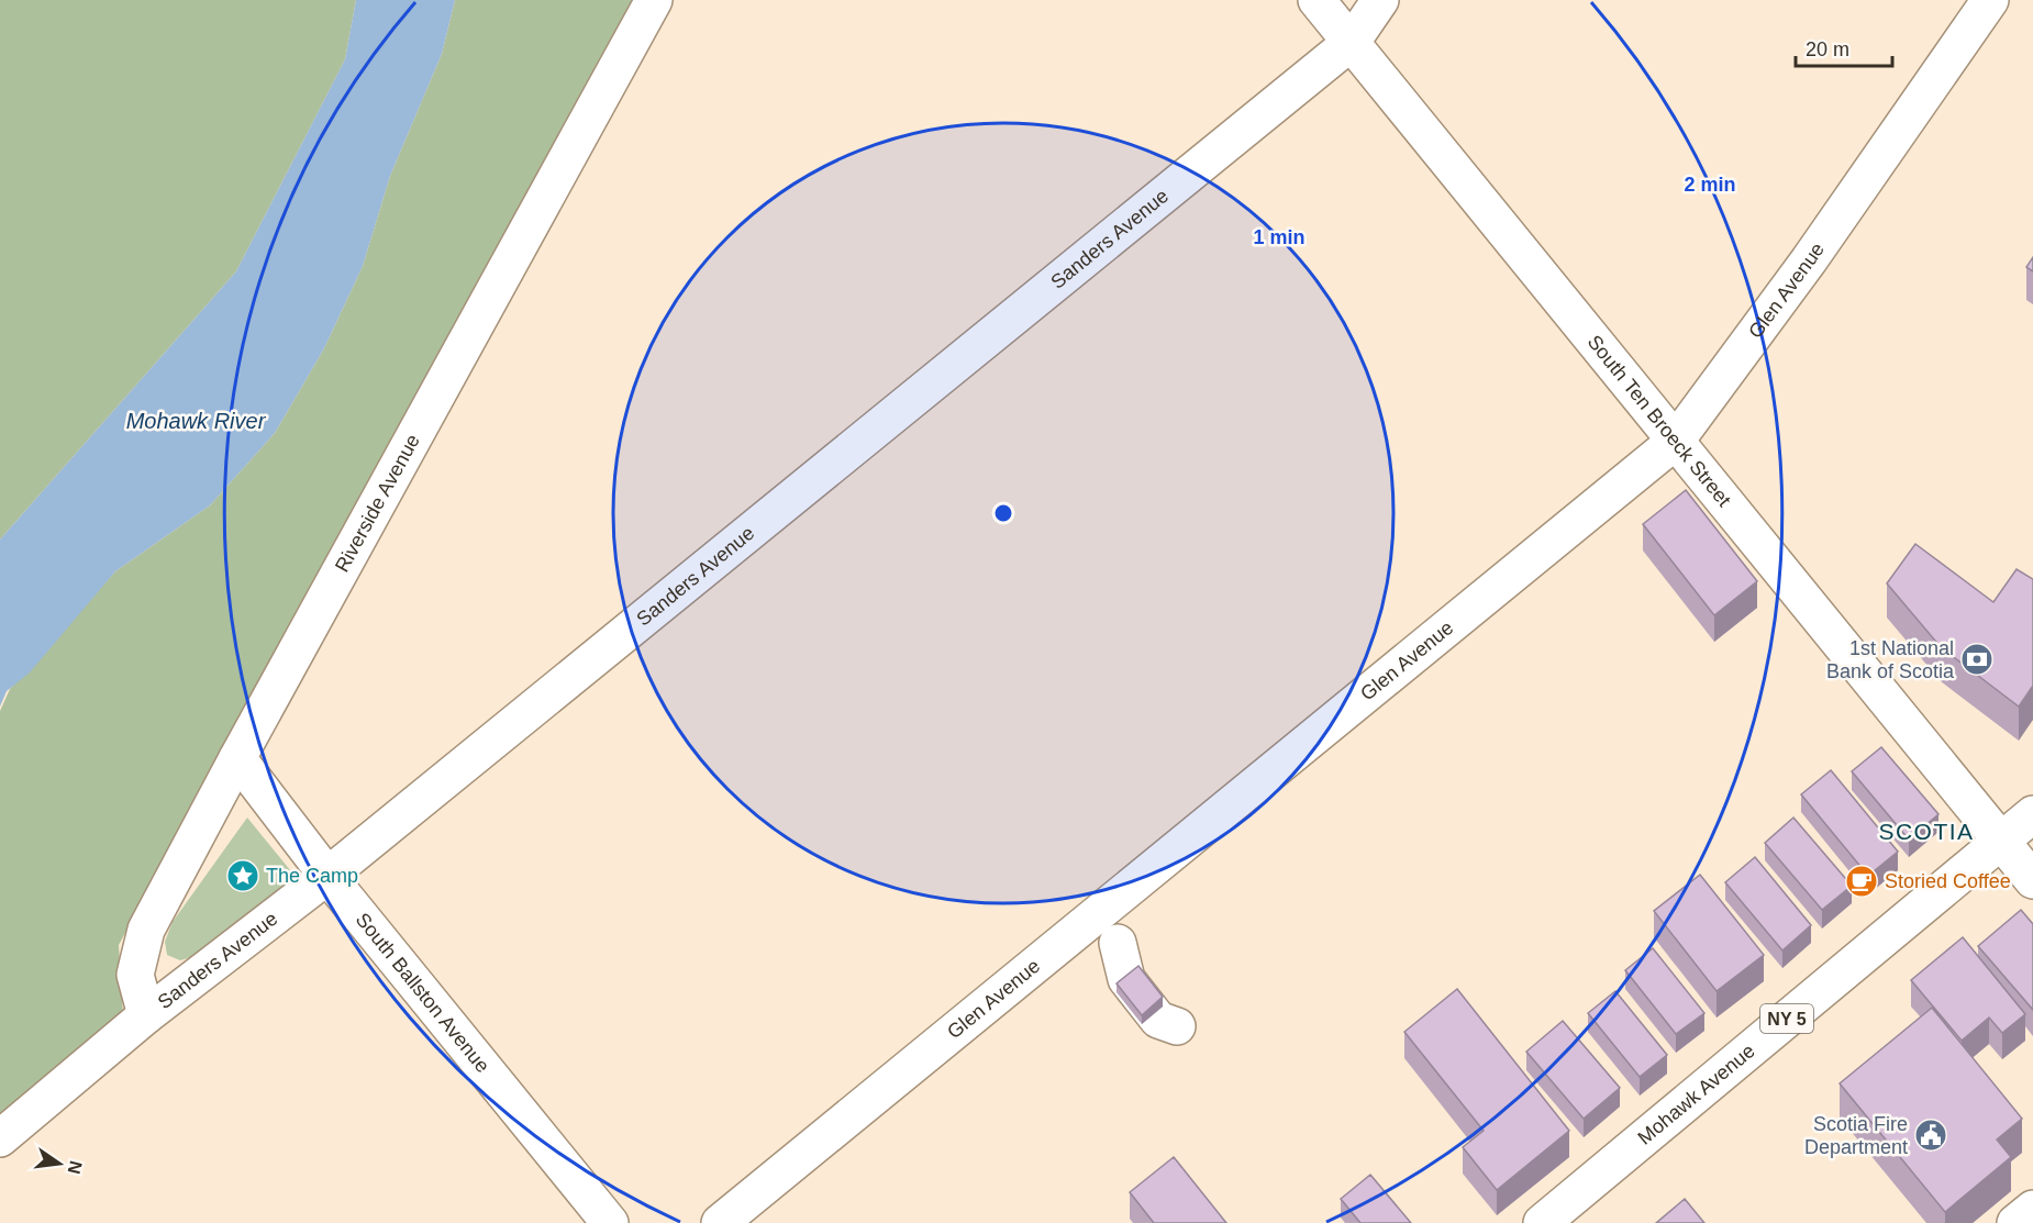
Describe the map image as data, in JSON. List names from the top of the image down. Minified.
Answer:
{"streets":{"street":["Sanders Avenue","Glen Avenue","South Ten Broeck Street","Riverside Avenue","South Ballston Avenue","NY 5","Mohawk Avenue"]},"crossings":[["Sanders Avenue","South Ten Broeck Street"],["Sanders Avenue","Riverside Avenue"],["Sanders Avenue","South Ballston Avenue"],["Glen Avenue","South Ten Broeck Street"],["South Ten Broeck Street","Mohawk Avenue"],["Riverside Avenue","South Ballston Avenue"]],"districts":["SCOTIA"],"water":["Mohawk River"],"places":{"bank":["1st National Bank of Scotia"],"place":["The Camp"],"cafe":["Storied Coffee"],"public building":["Scotia Fire Department"]},"scale_bar":"20 m","north":"right","rings":["2 min","1 min"]}
